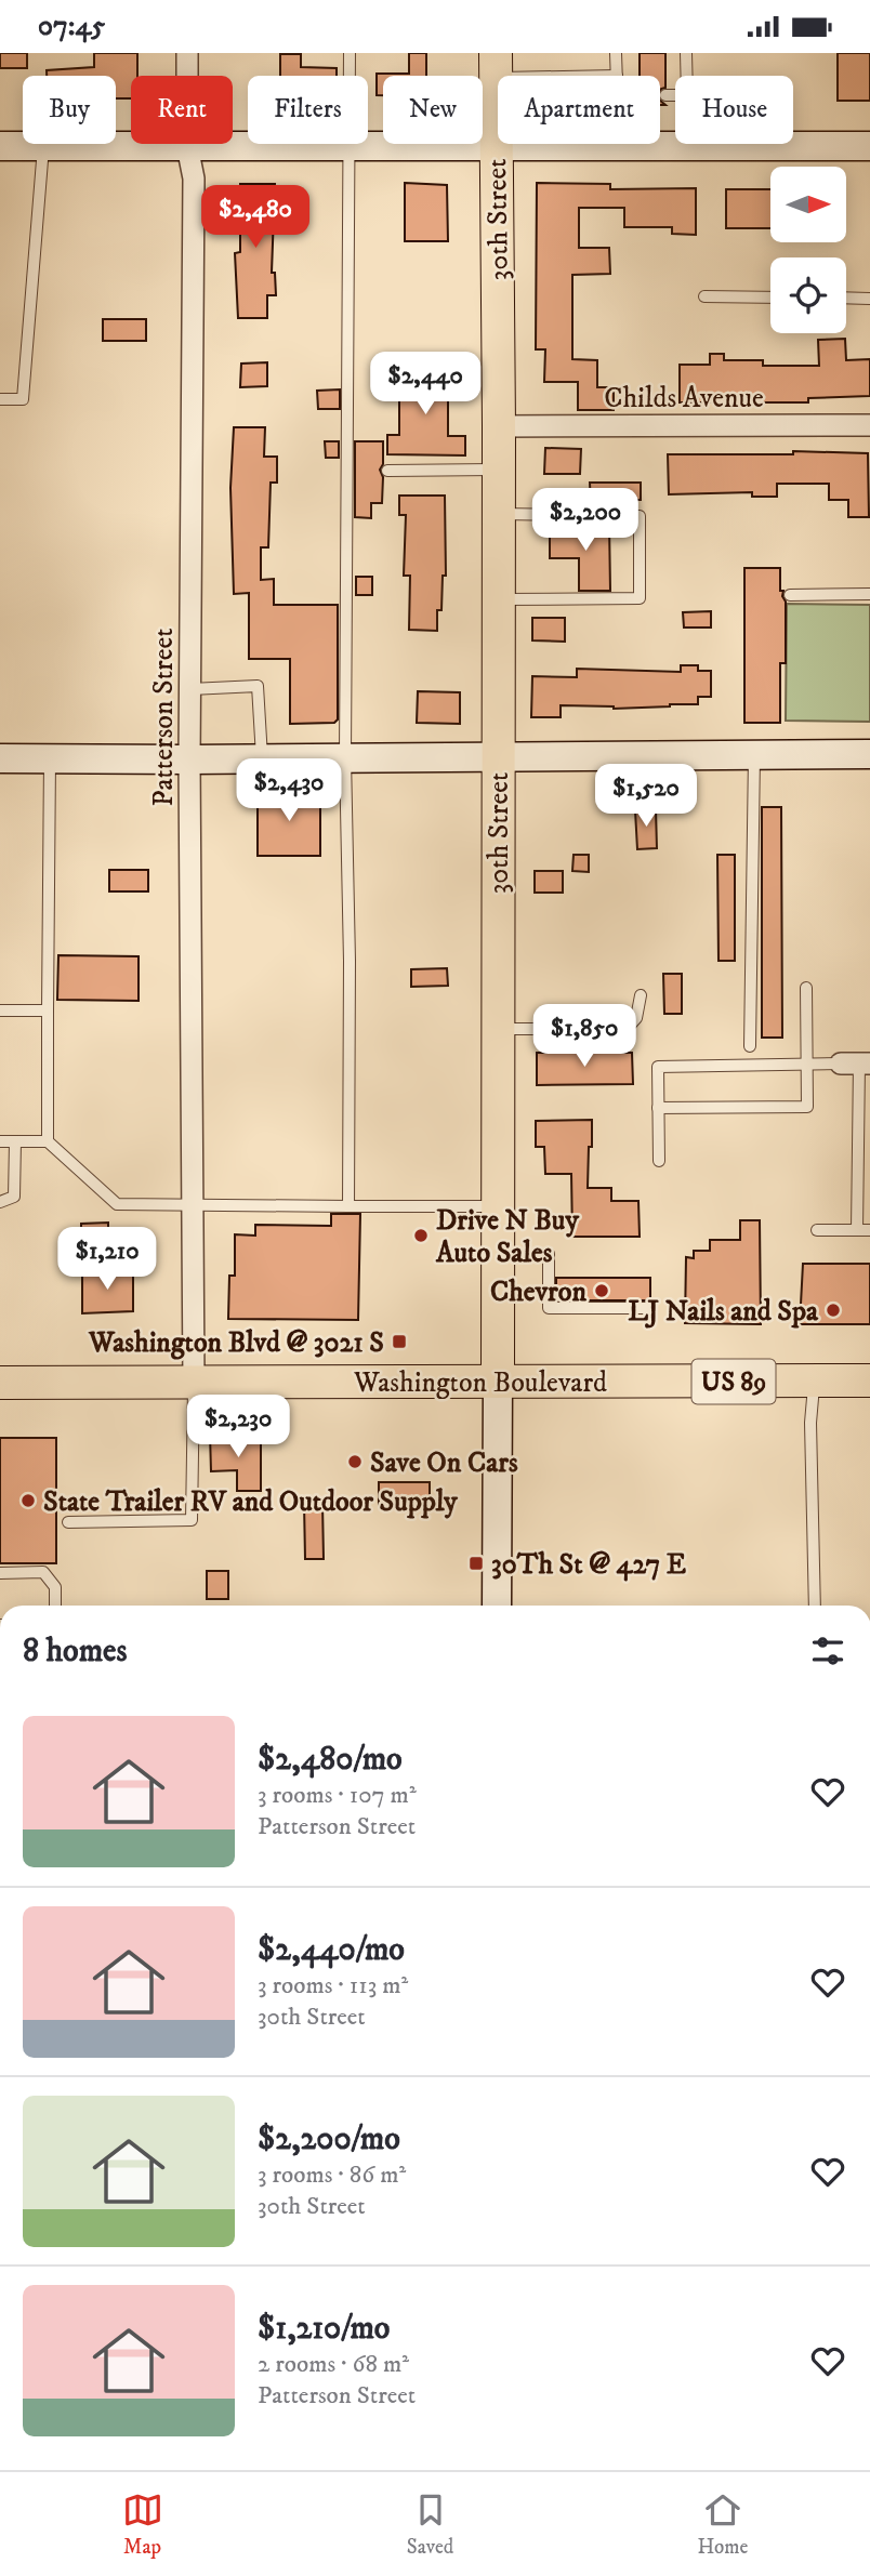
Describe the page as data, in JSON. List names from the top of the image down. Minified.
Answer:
{"streets":{"main road":["30th Street","Washington Boulevard","US 89"],"street":["Childs Avenue","Patterson Street"]},"crossings":[["30th Street","Childs Avenue"],["30th Street","Washington Boulevard"],["Patterson Street","Washington Boulevard"]],"places":{"other":["Drive N Buy Auto Sales","Chevron","LJ Nails and Spa","Save On Cars","State Trailer RV and Outdoor Supply"],"transit":["Washington Blvd @ 3021 S","30Th St @ 427 E"]},"north":"right","page":{"status":"07:45","chip":["Buy","Rent","Filters","New","Apartment","House"],"price":["$2,480","$2,440","$2,200","$2,430","$1,520","$1,850","$1,210","$2,230"],"heading":"8 homes","list":[{"name":"$2,480/mo","note":"3 rooms · 107 m² · Patterson Street"},{"name":"$2,440/mo","note":"3 rooms · 113 m² · 30th Street"},{"name":"$2,200/mo","note":"3 rooms · 86 m² · 30th Street"},{"name":"$1,210/mo","note":"2 rooms · 68 m² · Patterson Street"}],"tabs":["Map","Saved","Home"]}}
